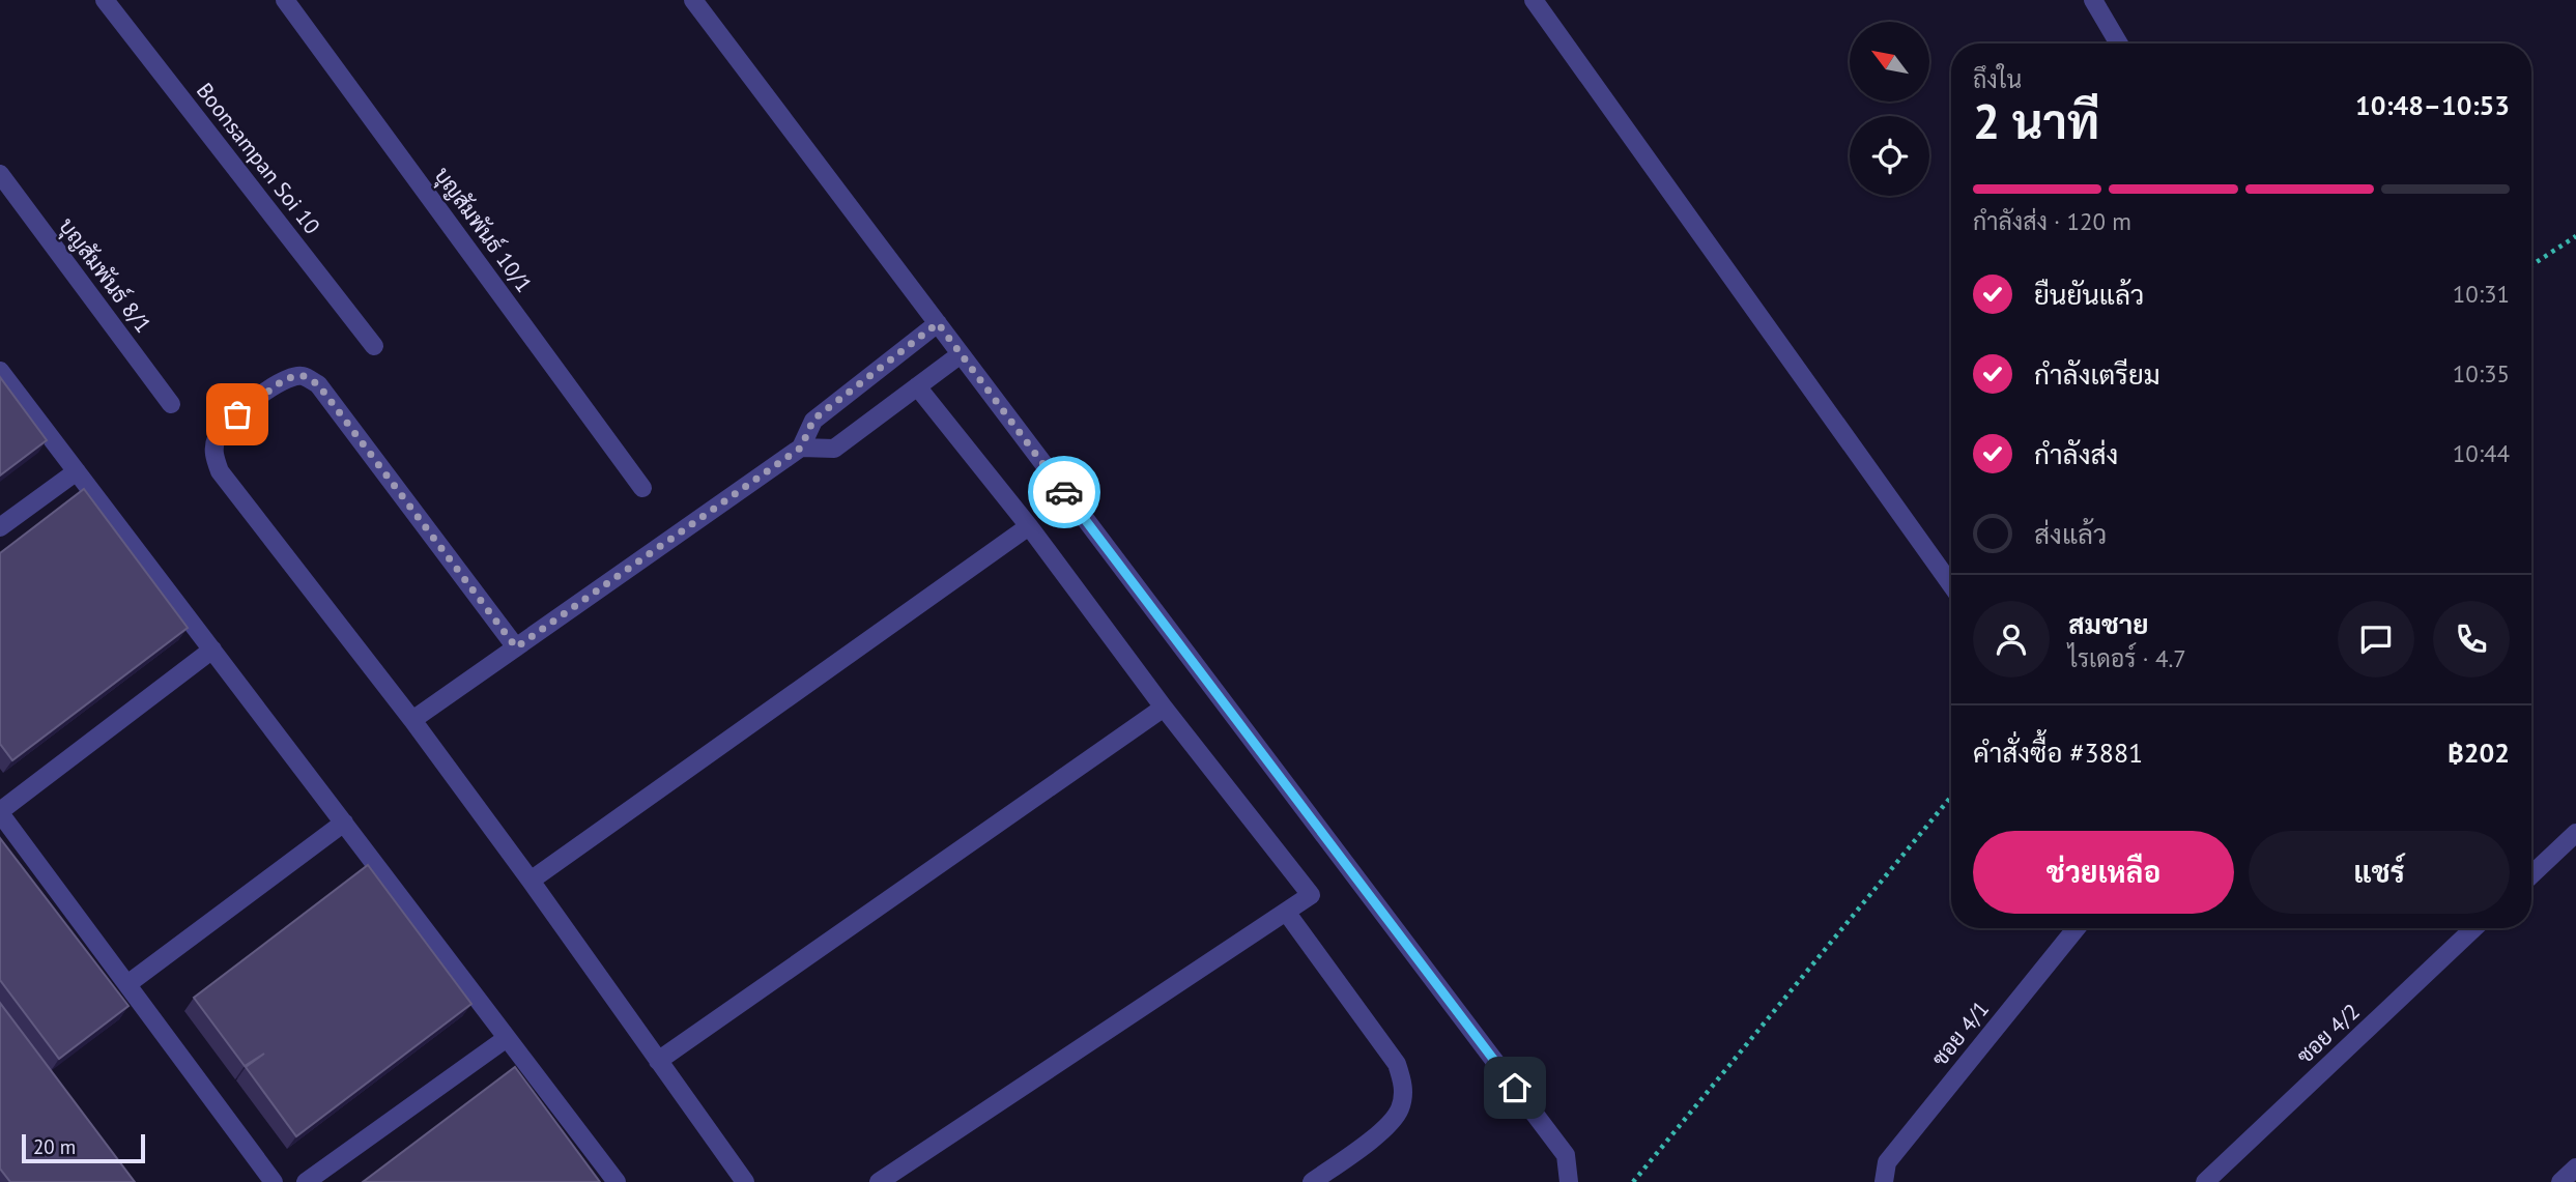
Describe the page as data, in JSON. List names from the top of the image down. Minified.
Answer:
{"streets":{"street":["Boonsampan Soi 10","บุญสัมพันธ์ 10/1","บุญสัมพันธ์ 8/1","ซอย 4/1","ซอย 4/2"]},"scale_bar":"20 m","north":"top left","page":{"heading":["2 นาที","ถึงใน","10:48–10:53"],"panel":["สมชาย","ไรเดอร์ · 4.7","คำสั่งซื้อ #3881","฿202"],"bar":"กำลังส่ง · 120 m","list":[["ยืนยันแล้ว","10:31"],["กำลังเตรียม","10:35"],["กำลังส่ง","10:44"],"ส่งแล้ว"],"buttons":["ช่วยเหลือ","แชร์"],"scale":"20 m"}}
